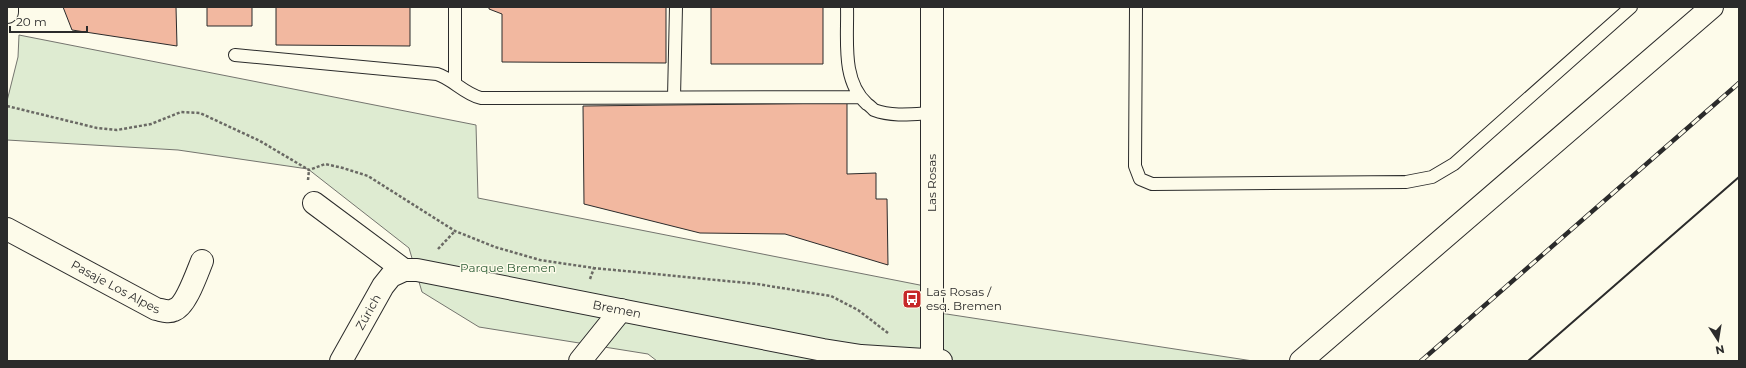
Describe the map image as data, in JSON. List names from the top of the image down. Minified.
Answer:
{"streets":{"street":["Las Rosas","Pasaje Los Alpes","Bremen","Zúrich"]},"crossings":[["Las Rosas","Bremen"],["Bremen","Zúrich"]],"parks":["Parque Bremen"],"places":{"bus stop":["Las Rosas / esq. Bremen"]},"scale_bar":"20 m","north":"bottom"}
